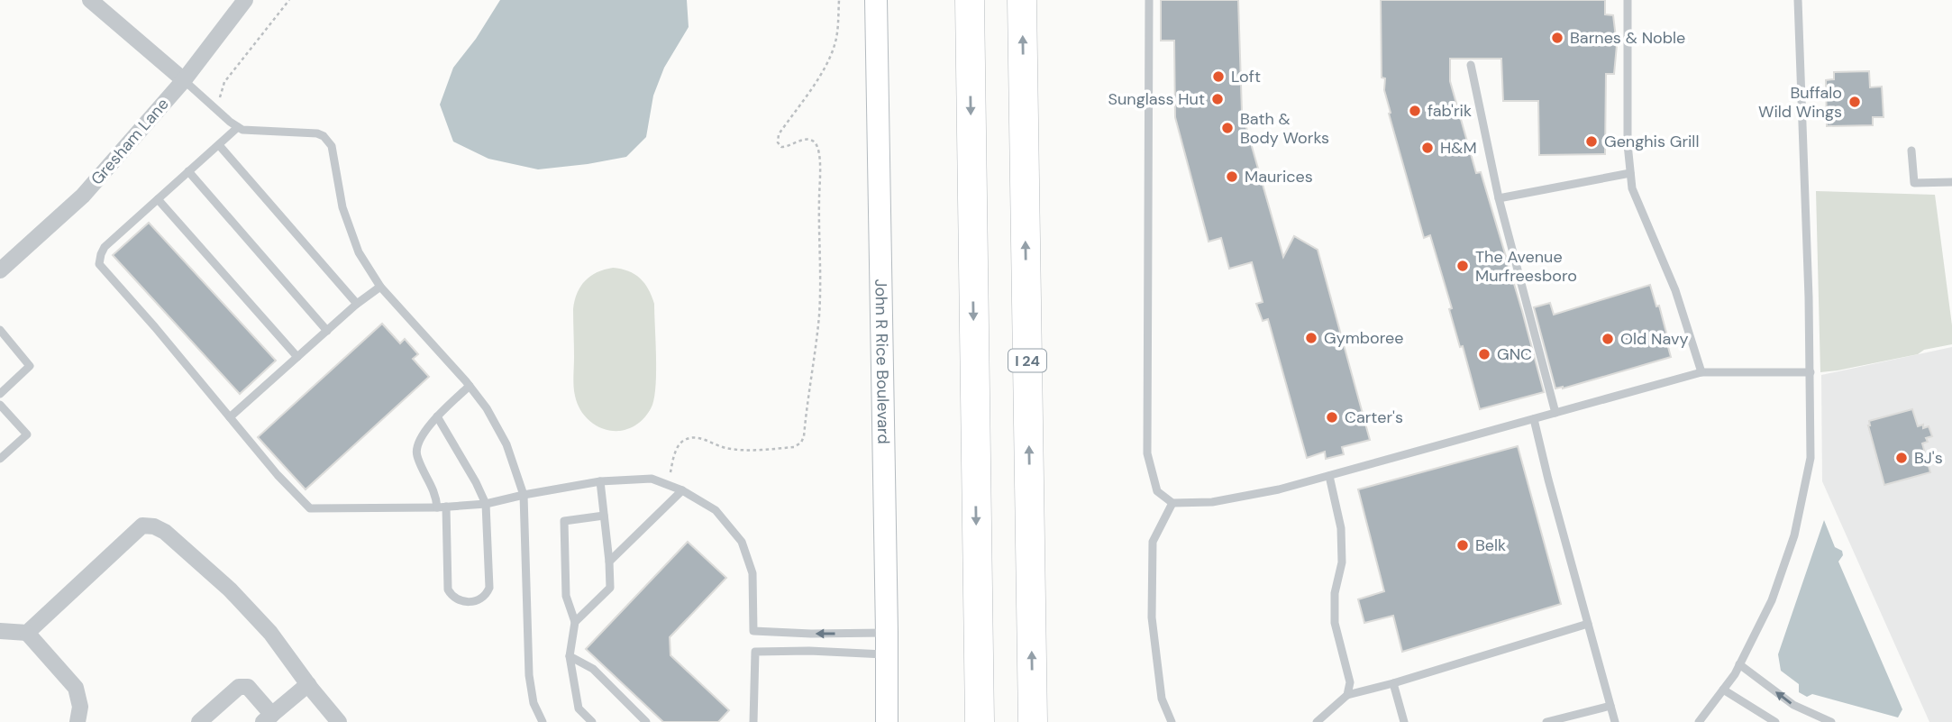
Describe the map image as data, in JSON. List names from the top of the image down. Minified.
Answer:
{"streets":{"highway":["I 24"],"street":["Gresham Lane","John R Rice Boulevard"]},"places":["Barnes & Noble","Loft","Sunglass Hut","Buffalo Wild Wings","fab'rik","Bath & Body Works","Genghis Grill","H&M","Maurices","The Avenue Murfreesboro","Gymboree","Old Navy","GNC","Carter's","BJ's","Belk"]}
